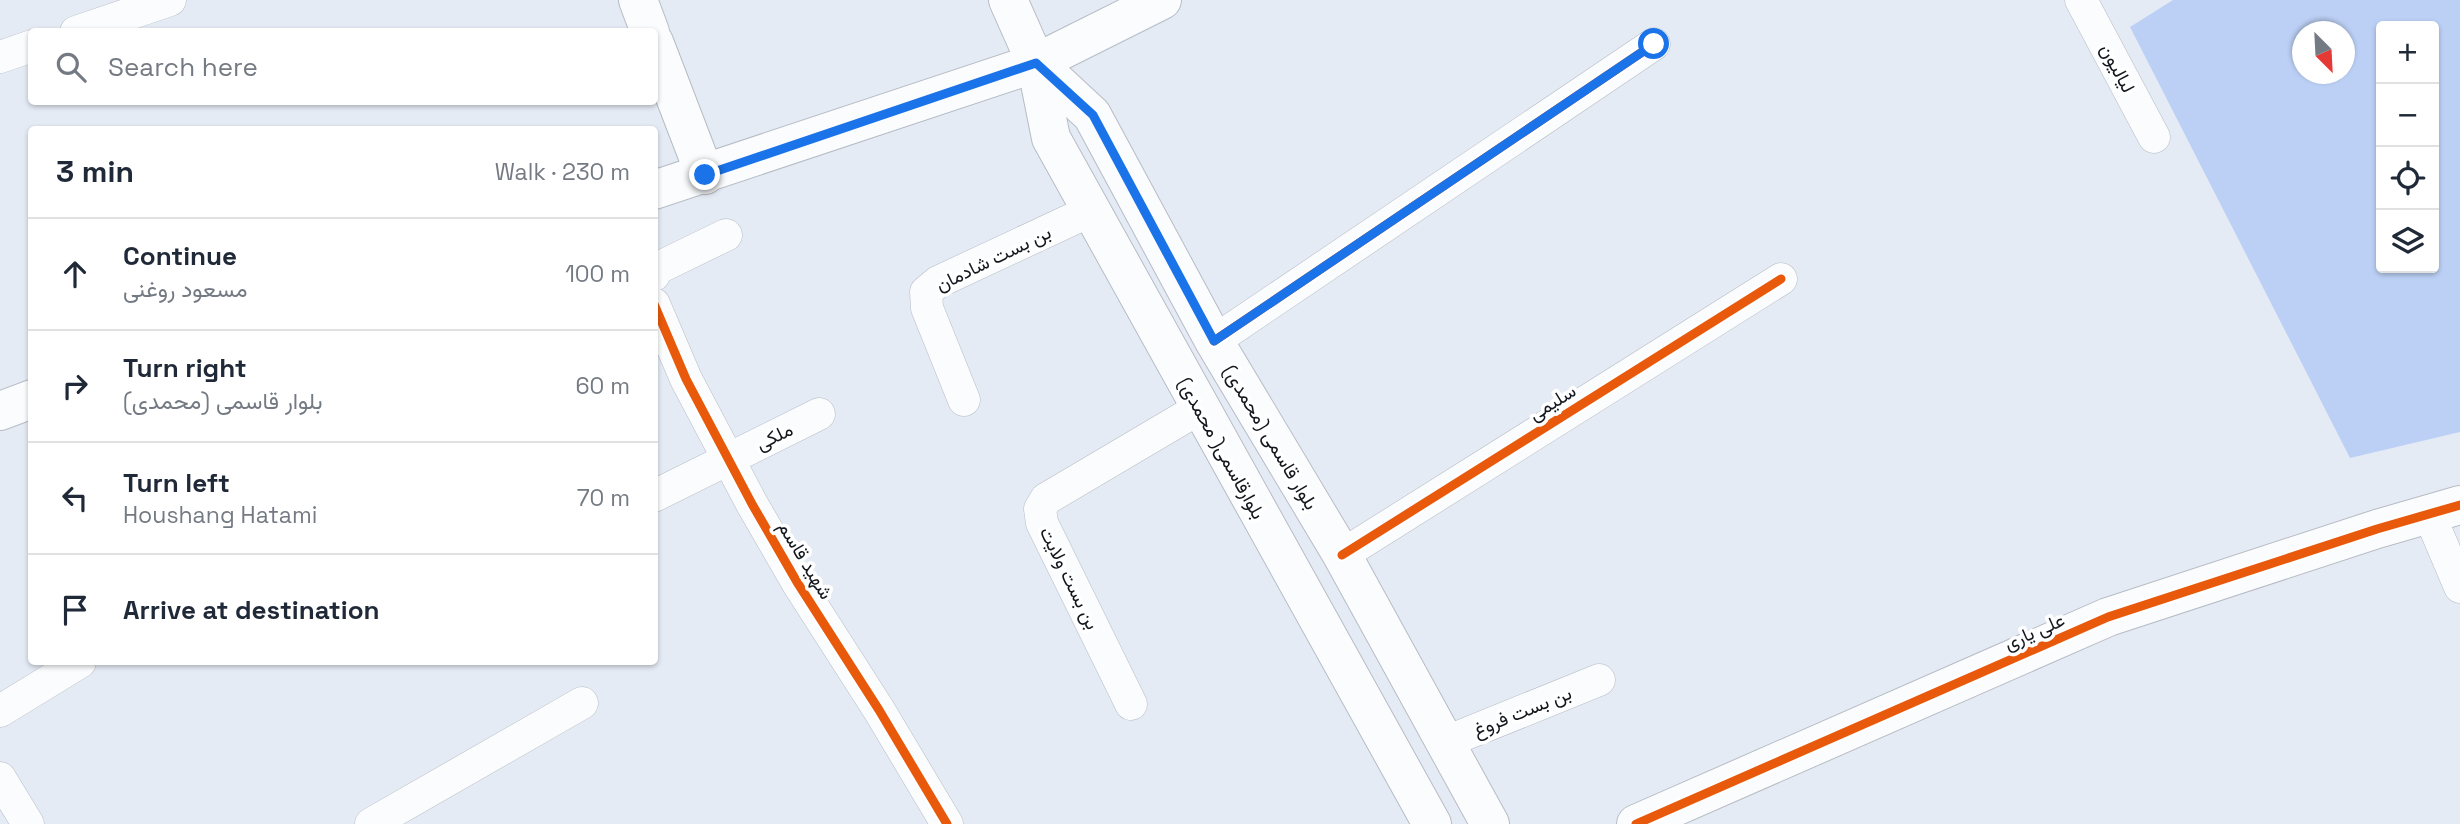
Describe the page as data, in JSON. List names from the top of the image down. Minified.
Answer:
{"streets":{"main road":["بلوار قاسمی (محمدی)","بلوارقاسمی( محمدی)","علی یاری"],"street":["لیالیون","بن بست شادمان","سلیمی","ملکی","شهید قاسم","بن بست ولایت","بن بست فروغ"]},"crossings":[["بن بست شادمان","بلوارقاسمی( محمدی)"],["سلیمی","بلوار قاسمی (محمدی)"],["ملکی","شهید قاسم"],["بلوار قاسمی (محمدی)","بلوارقاسمی( محمدی)"],["بلوار قاسمی (محمدی)","بن بست فروغ"],["بلوارقاسمی( محمدی)","بن بست ولایت"]],"north":"bottom right","page":{"map_buttons":["+","−"],"search":"Search here","heading":["3 min","Walk · 230 m"],"list":[["Continue","مسعود روغنی","100 m"],["Turn right","بلوار قاسمی (محمدی)","60 m"],["Turn left","Houshang Hatami","70 m"],"Arrive at destination"]}}
